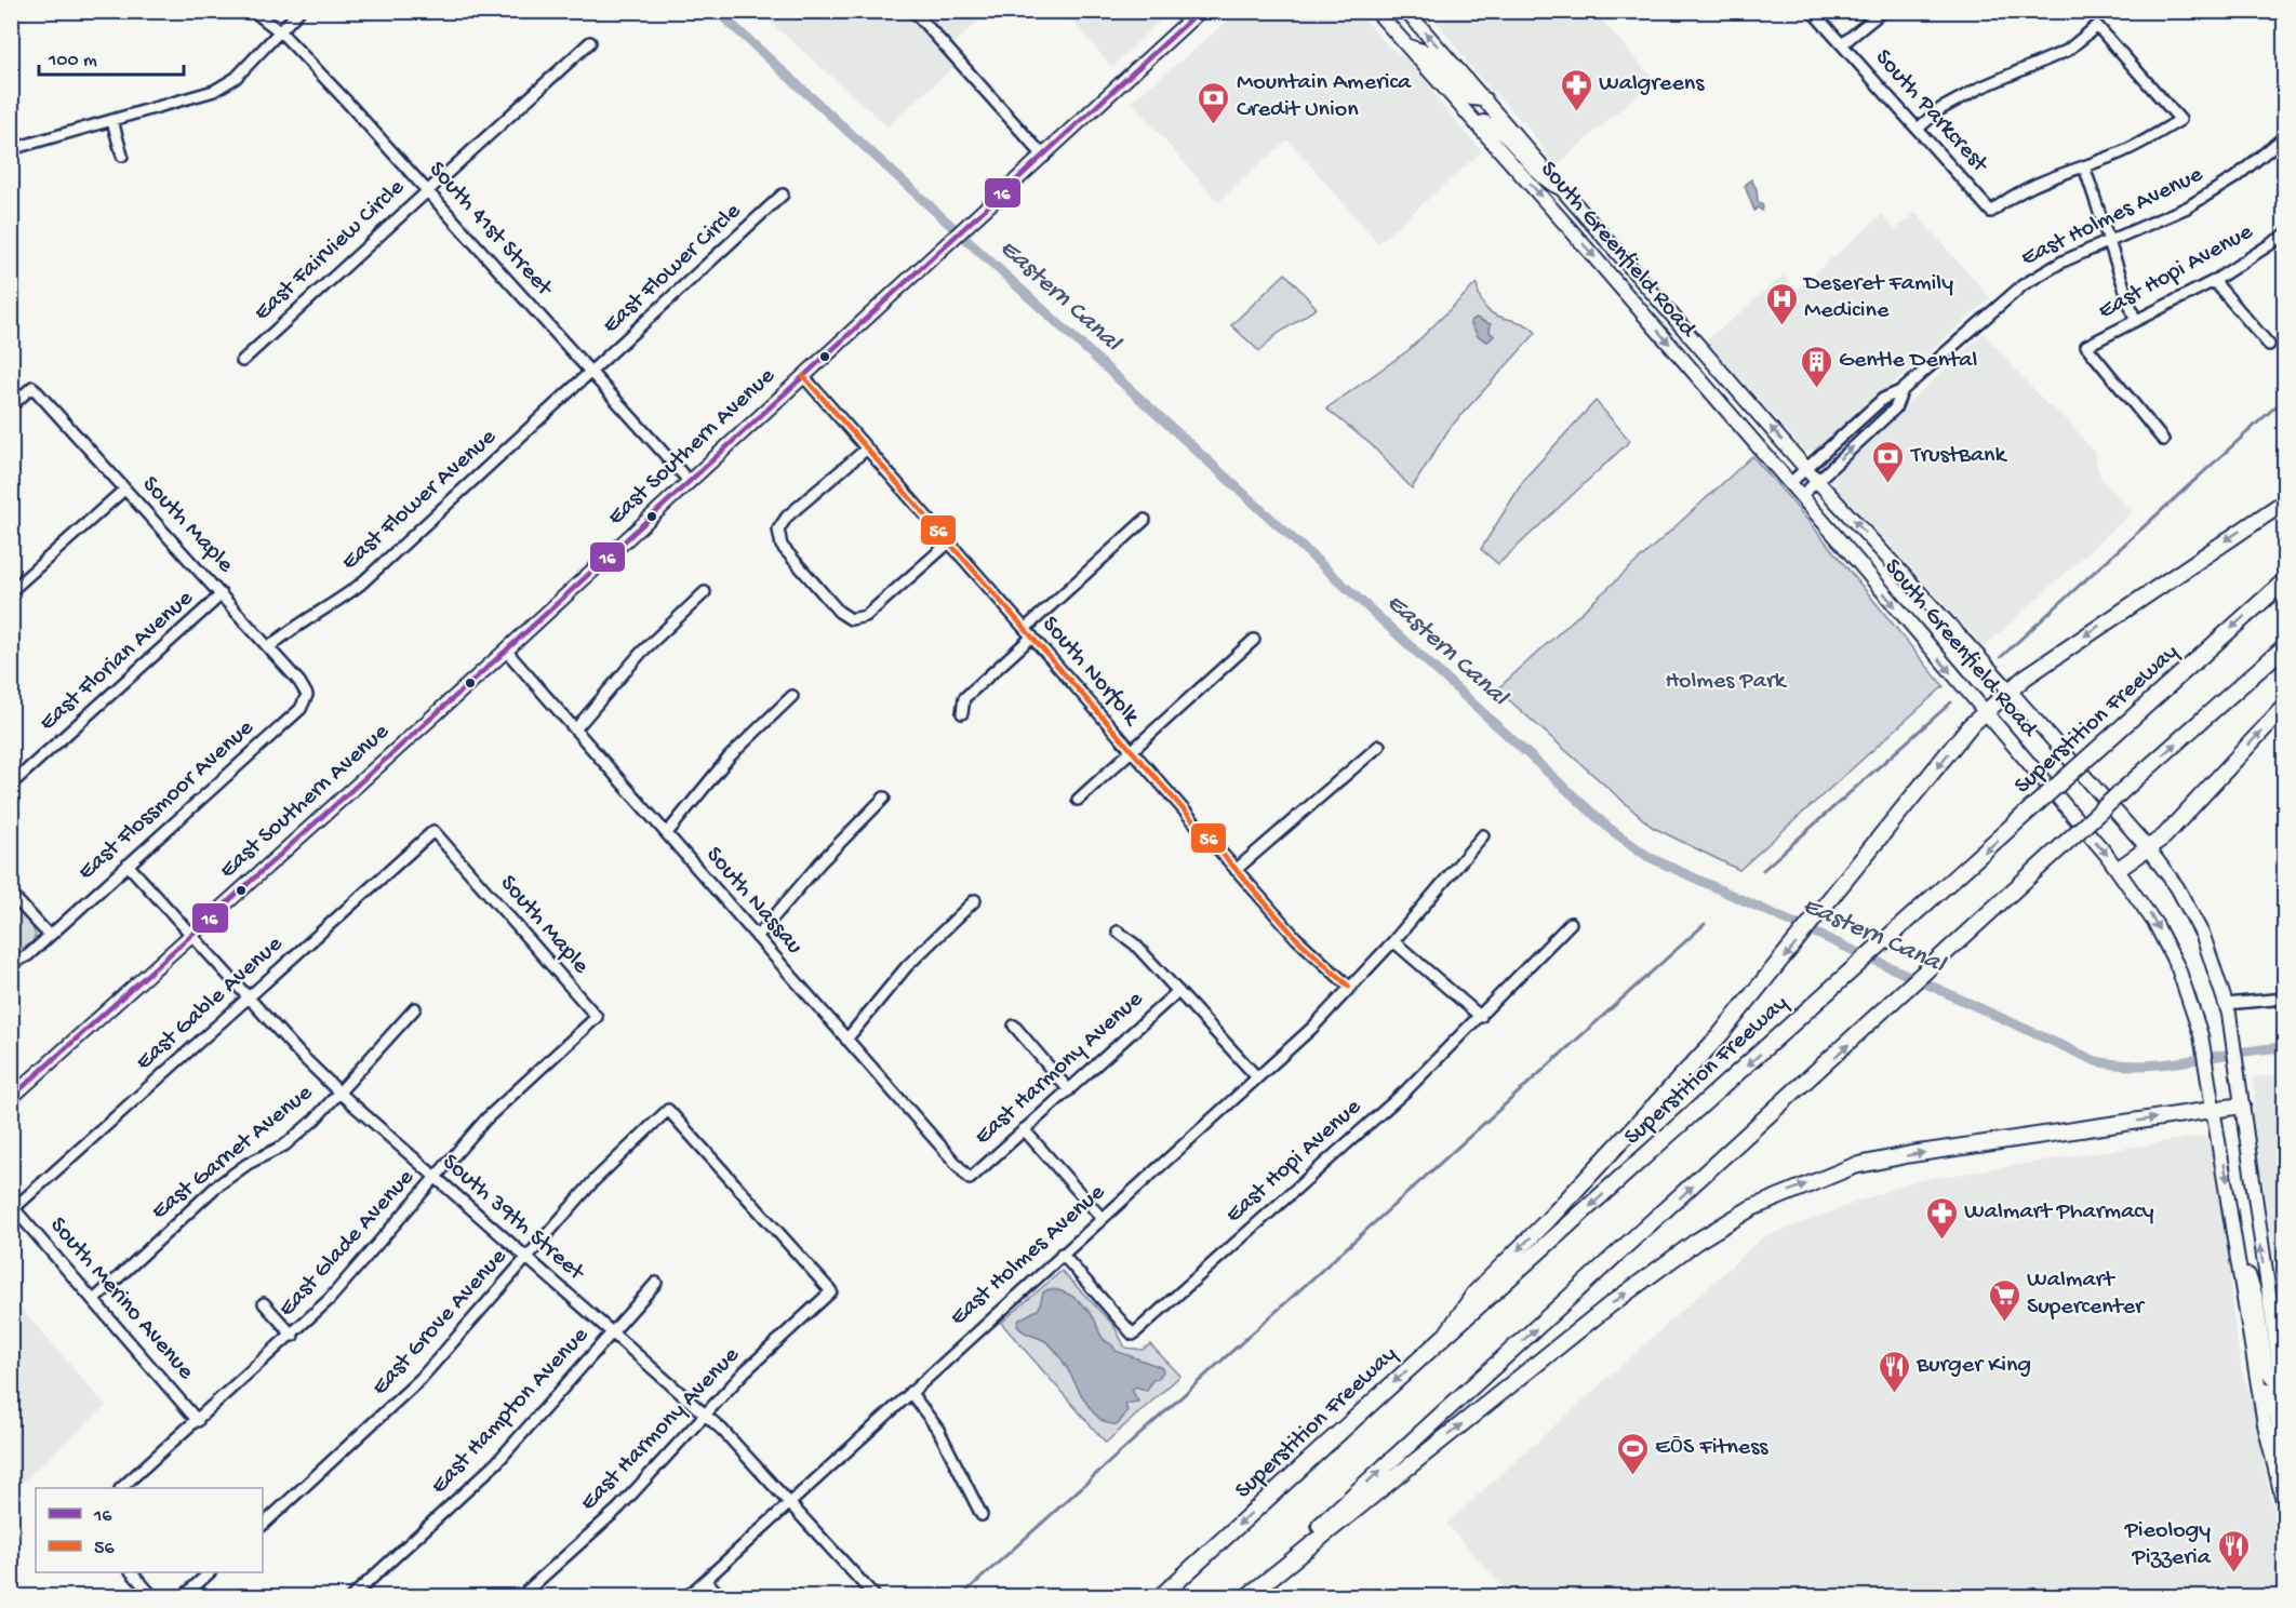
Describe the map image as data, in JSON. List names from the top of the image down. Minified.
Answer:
{"streets":{"highway":["Superstition Freeway"],"main road":["South Greenfield Road","East Southern Avenue"],"street":["South Parkcrest","East Holmes Avenue","South 41st Street","East Fairview Circle","East Flower Circle","East Hopi Avenue","East Flower Avenue","South Maple","East Florian Avenue","South Norfolk","East Flossmoor Avenue","South Nassau","East Gable Avenue","East Harmony Avenue","East Garnet Avenue","South 39th Street","East Glade Avenue","South Merino Avenue","East Grove Avenue","East Hampton Avenue"]},"crossings":[["East Holmes Avenue","South Greenfield Road"],["East Holmes Avenue","East Hopi Avenue"],["East Holmes Avenue","South Norfolk"],["East Holmes Avenue","South 39th Street"],["South 41st Street","East Fairview Circle"],["South 41st Street","East Flower Circle"],["South 41st Street","East Southern Avenue"],["South 41st Street","East Flower Avenue"],["East Flower Circle","East Flower Avenue"],["East Southern Avenue","South Norfolk"],["East Southern Avenue","South Nassau"],["East Southern Avenue","South 39th Street"],["East Flower Avenue","South Maple"],["South Maple","East Florian Avenue"],["South Maple","East Flossmoor Avenue"],["South Maple","East Gable Avenue"],["South Maple","East Glade Avenue"],["East Flossmoor Avenue","South 39th Street"],["South Nassau","East Harmony Avenue"],["East Gable Avenue","South 39th Street"],["East Gable Avenue","South Merino Avenue"],["East Harmony Avenue","South 39th Street"],["East Harmony Avenue","East Grove Avenue"],["East Garnet Avenue","South 39th Street"],["East Garnet Avenue","South Merino Avenue"],["South 39th Street","East Glade Avenue"],["South 39th Street","East Grove Avenue"],["South 39th Street","East Hampton Avenue"],["East Glade Avenue","South Merino Avenue"]],"water":["Eastern Canal"],"parks":["Holmes Park"],"places":{"pharmacy":["Walgreens","Walmart Pharmacy"],"bank":["Mountain America Credit Union","TrustBank"],"hospital":["Deseret Family Medicine"],"building":["Gentle Dental"],"supermarket":["Walmart Supercenter"],"restaurant":["Burger King","Pieology Pizzeria"],"sports":["EōS Fitness"]},"lines":["transit line 16","transit line 56"],"legend":["16","56"],"scale_bar":"100 m"}
